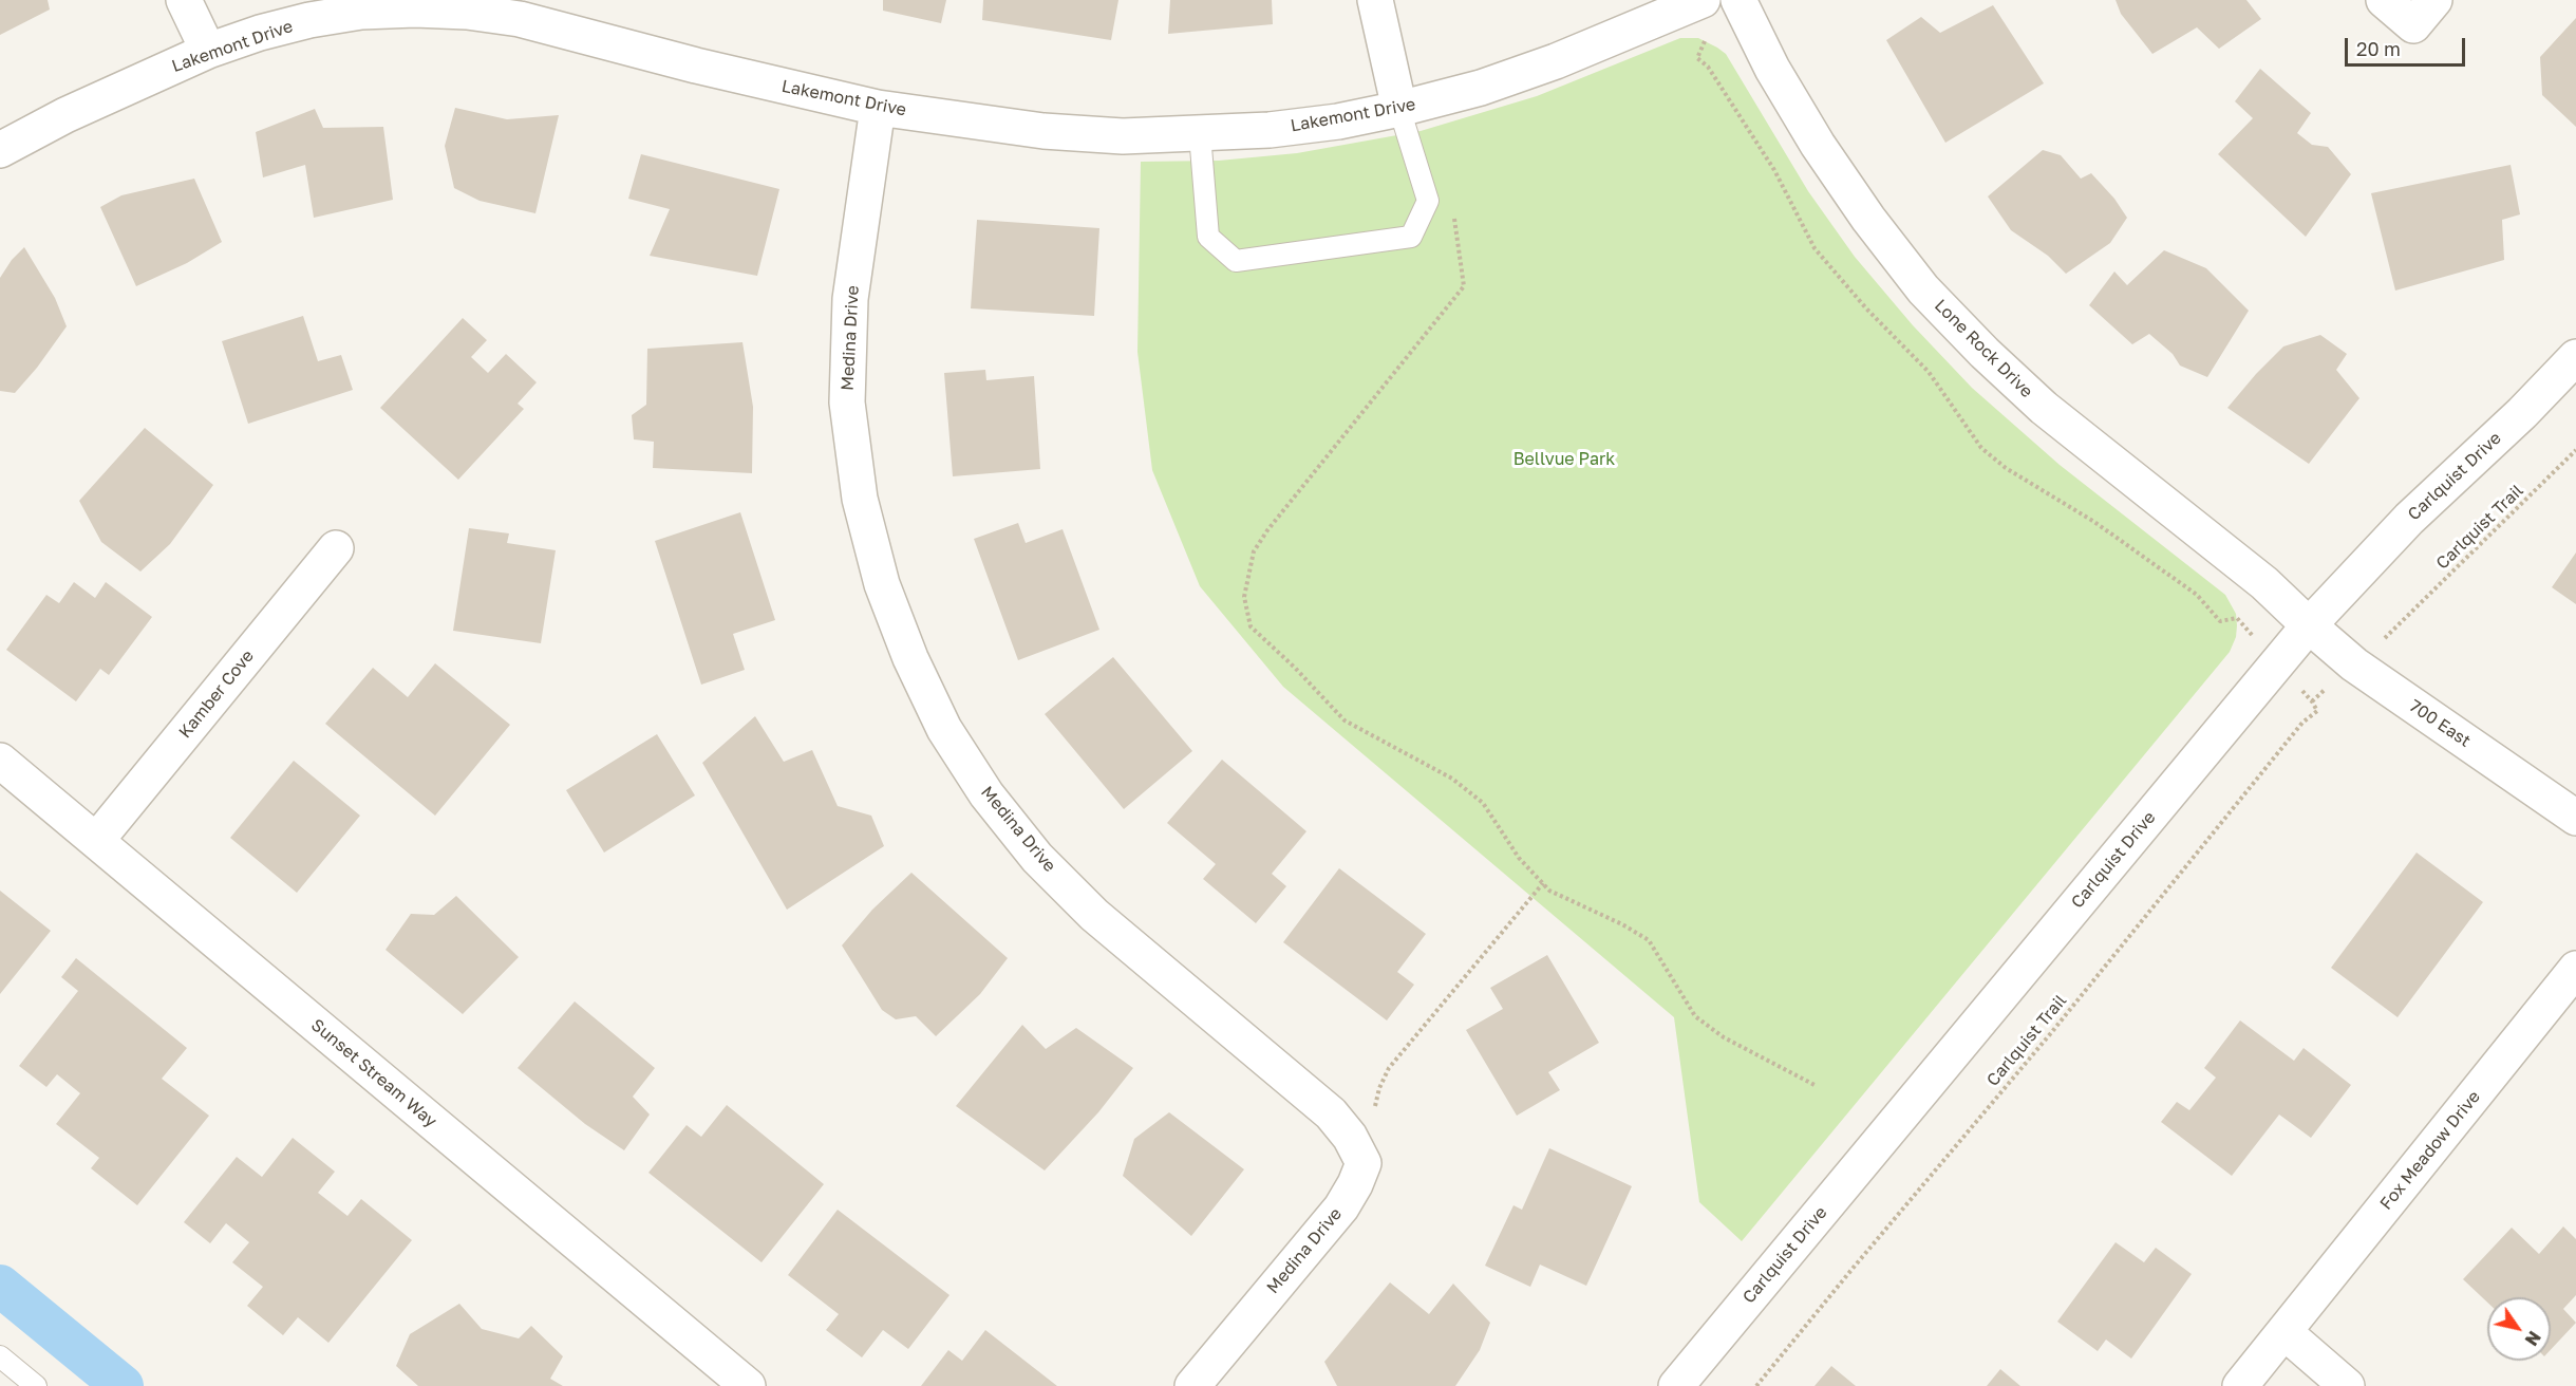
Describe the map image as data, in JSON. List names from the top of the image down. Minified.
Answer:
{"streets":{"street":["Lakemont Drive","Medina Drive","Lone Rock Drive","Carlquist Drive","Kamber Cove","700 East","Sunset Stream Way","Fox Meadow Drive"],"path":["Carlquist Trail"]},"crossings":[["Lakemont Drive","Medina Drive"],["Lone Rock Drive","Carlquist Drive"],["Lone Rock Drive","700 East"],["Carlquist Drive","700 East"],["Kamber Cove","Sunset Stream Way"]],"parks":["Bellvue Park"],"scale_bar":"20 m","north":"bottom right"}
